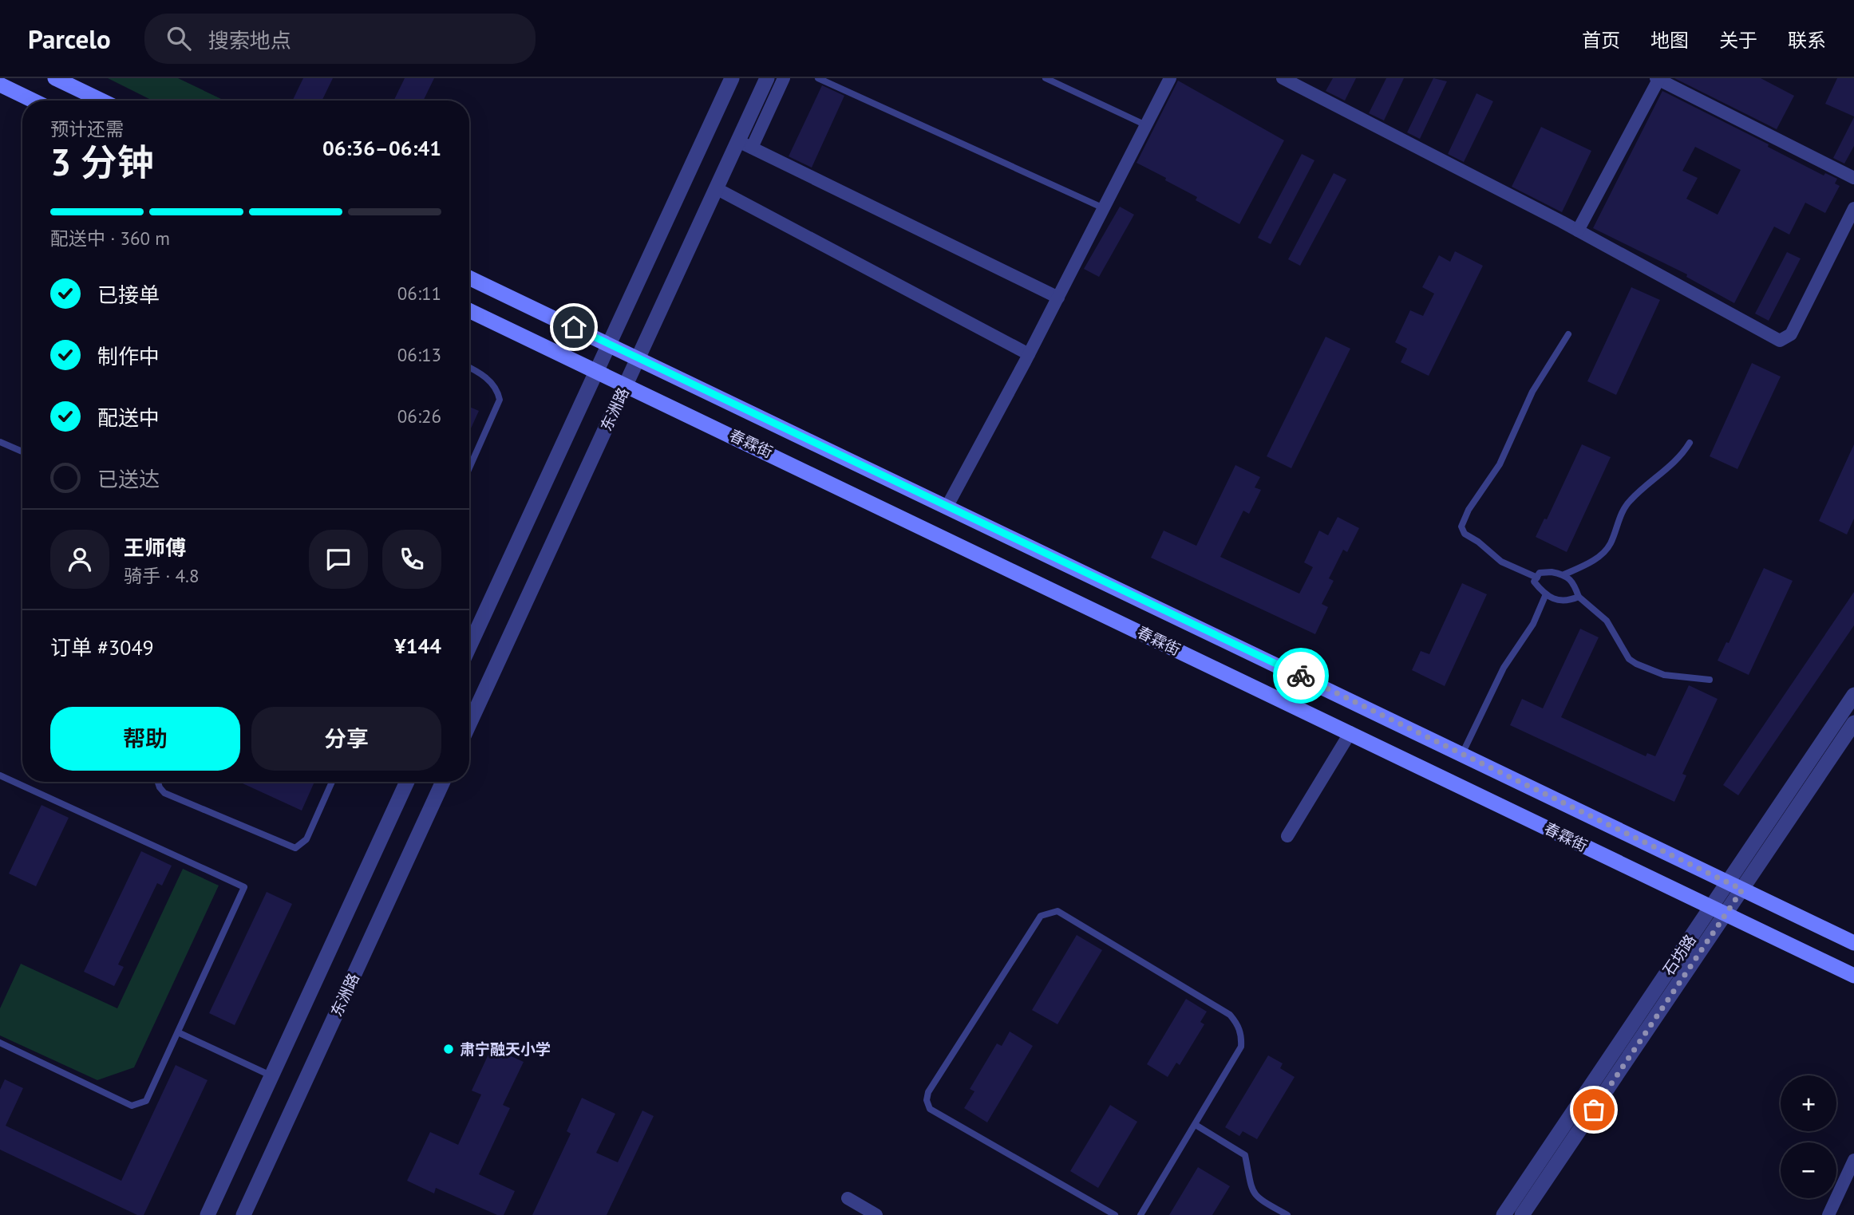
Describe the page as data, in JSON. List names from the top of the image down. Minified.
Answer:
{"streets":{"main road":["春霖街"],"street":["东洲路","石坊路"]},"crossings":[["东洲路","春霖街"],["春霖街","石坊路"]],"places":["肃宁融天小学"],"page":{"header":"Parcelo","search":"搜索地点","nav":["首页","地图","关于","联系"],"heading":["3 分钟","预计还需","06:36–06:41"],"panel":["王师傅","骑手 · 4.8","订单 #3049","¥144"],"bar":"配送中 · 360 m","list":[["已接单","06:11"],["制作中","06:13"],["配送中","06:26"],"已送达"],"buttons":["帮助","分享"],"map_buttons":["+","−"]}}
